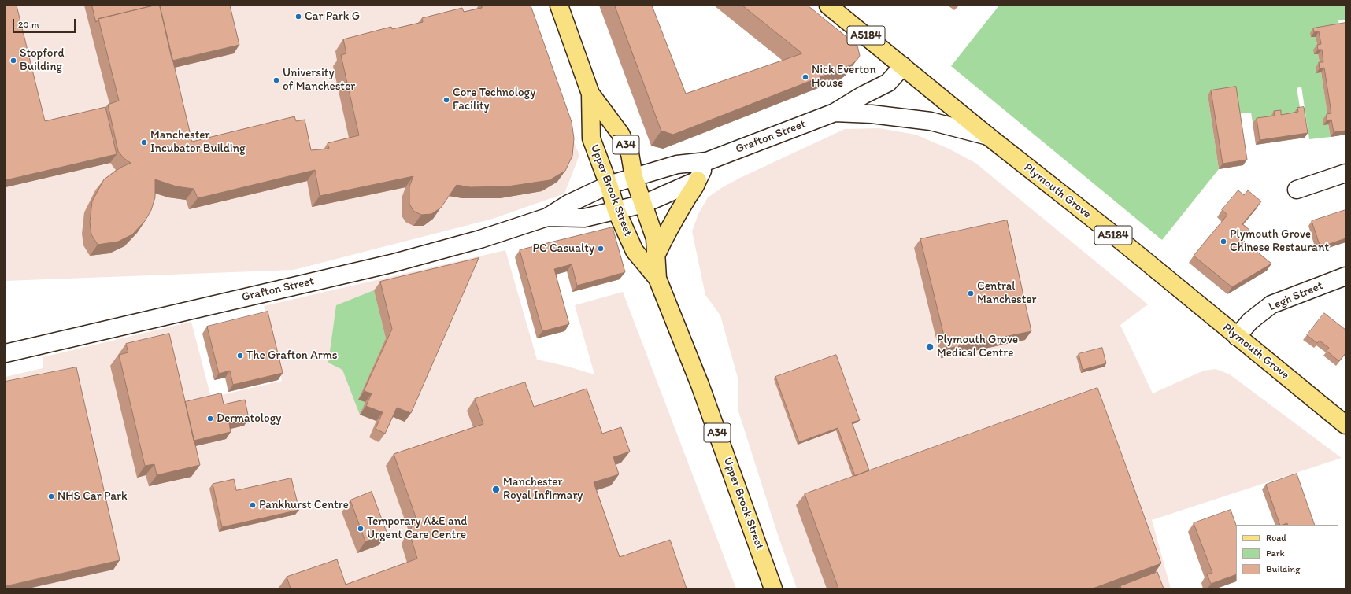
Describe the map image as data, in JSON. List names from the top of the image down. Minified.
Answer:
{"streets":{"main road":["A5184","A34","Upper Brook Street","Plymouth Grove"],"street":["Grafton Street","Legh Street"]},"crossings":[["Grafton Street","Upper Brook Street"],["Plymouth Grove","Legh Street"]],"places":["Car Park G","Stopford Building","Nick Everton House","University of Manchester","Core Technology Facility","Manchester Incubator Building","Plymouth Grove Chinese Restaurant","PC Casualty","Central Manchester","Plymouth Grove Medical Centre","The Grafton Arms","Dermatology","Manchester Royal Infirmary","NHS Car Park","Pankhurst Centre","Temporary A&E and Urgent Care Centre"],"legend":["Road","Park","Building"],"scale_bar":"20 m"}
